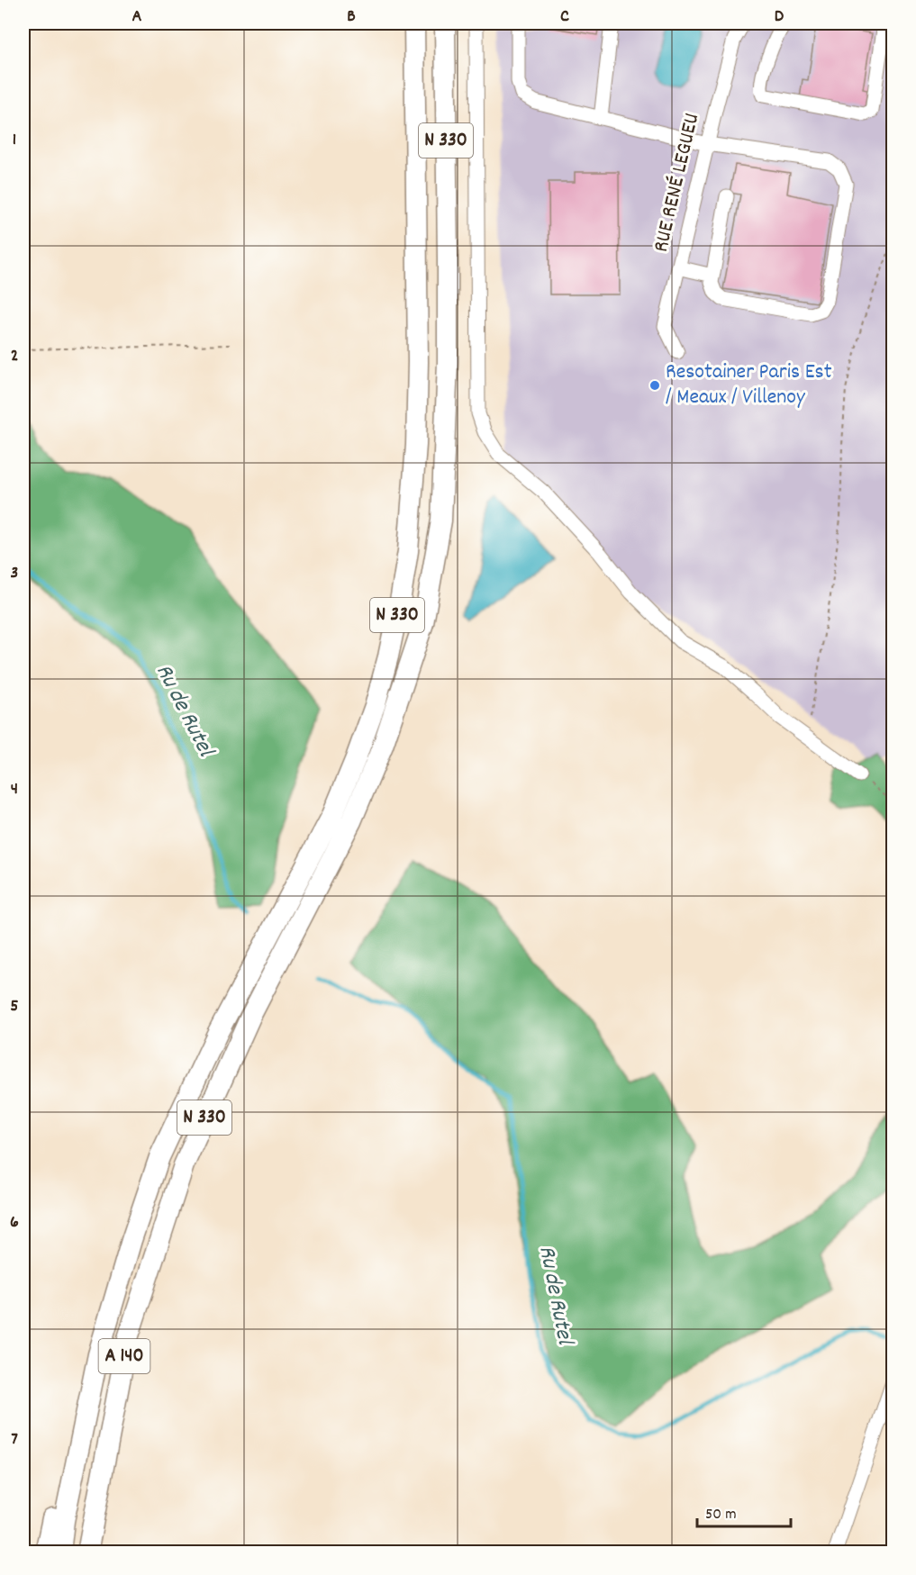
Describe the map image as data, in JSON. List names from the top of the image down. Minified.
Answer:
{"streets":{"highway":["N 330","A 140"],"street":["RUE RENÉ LEGUEU"]},"crossings":[["N 330","A 140"]],"water":["Ru de Rutel"],"places":["Resotainer Paris Est / Meaux / Villenoy"],"scale_bar":"50 m","grid":{"columns":["A","B","C","D"],"rows":["1","2","3","4","5","6","7"]}}
